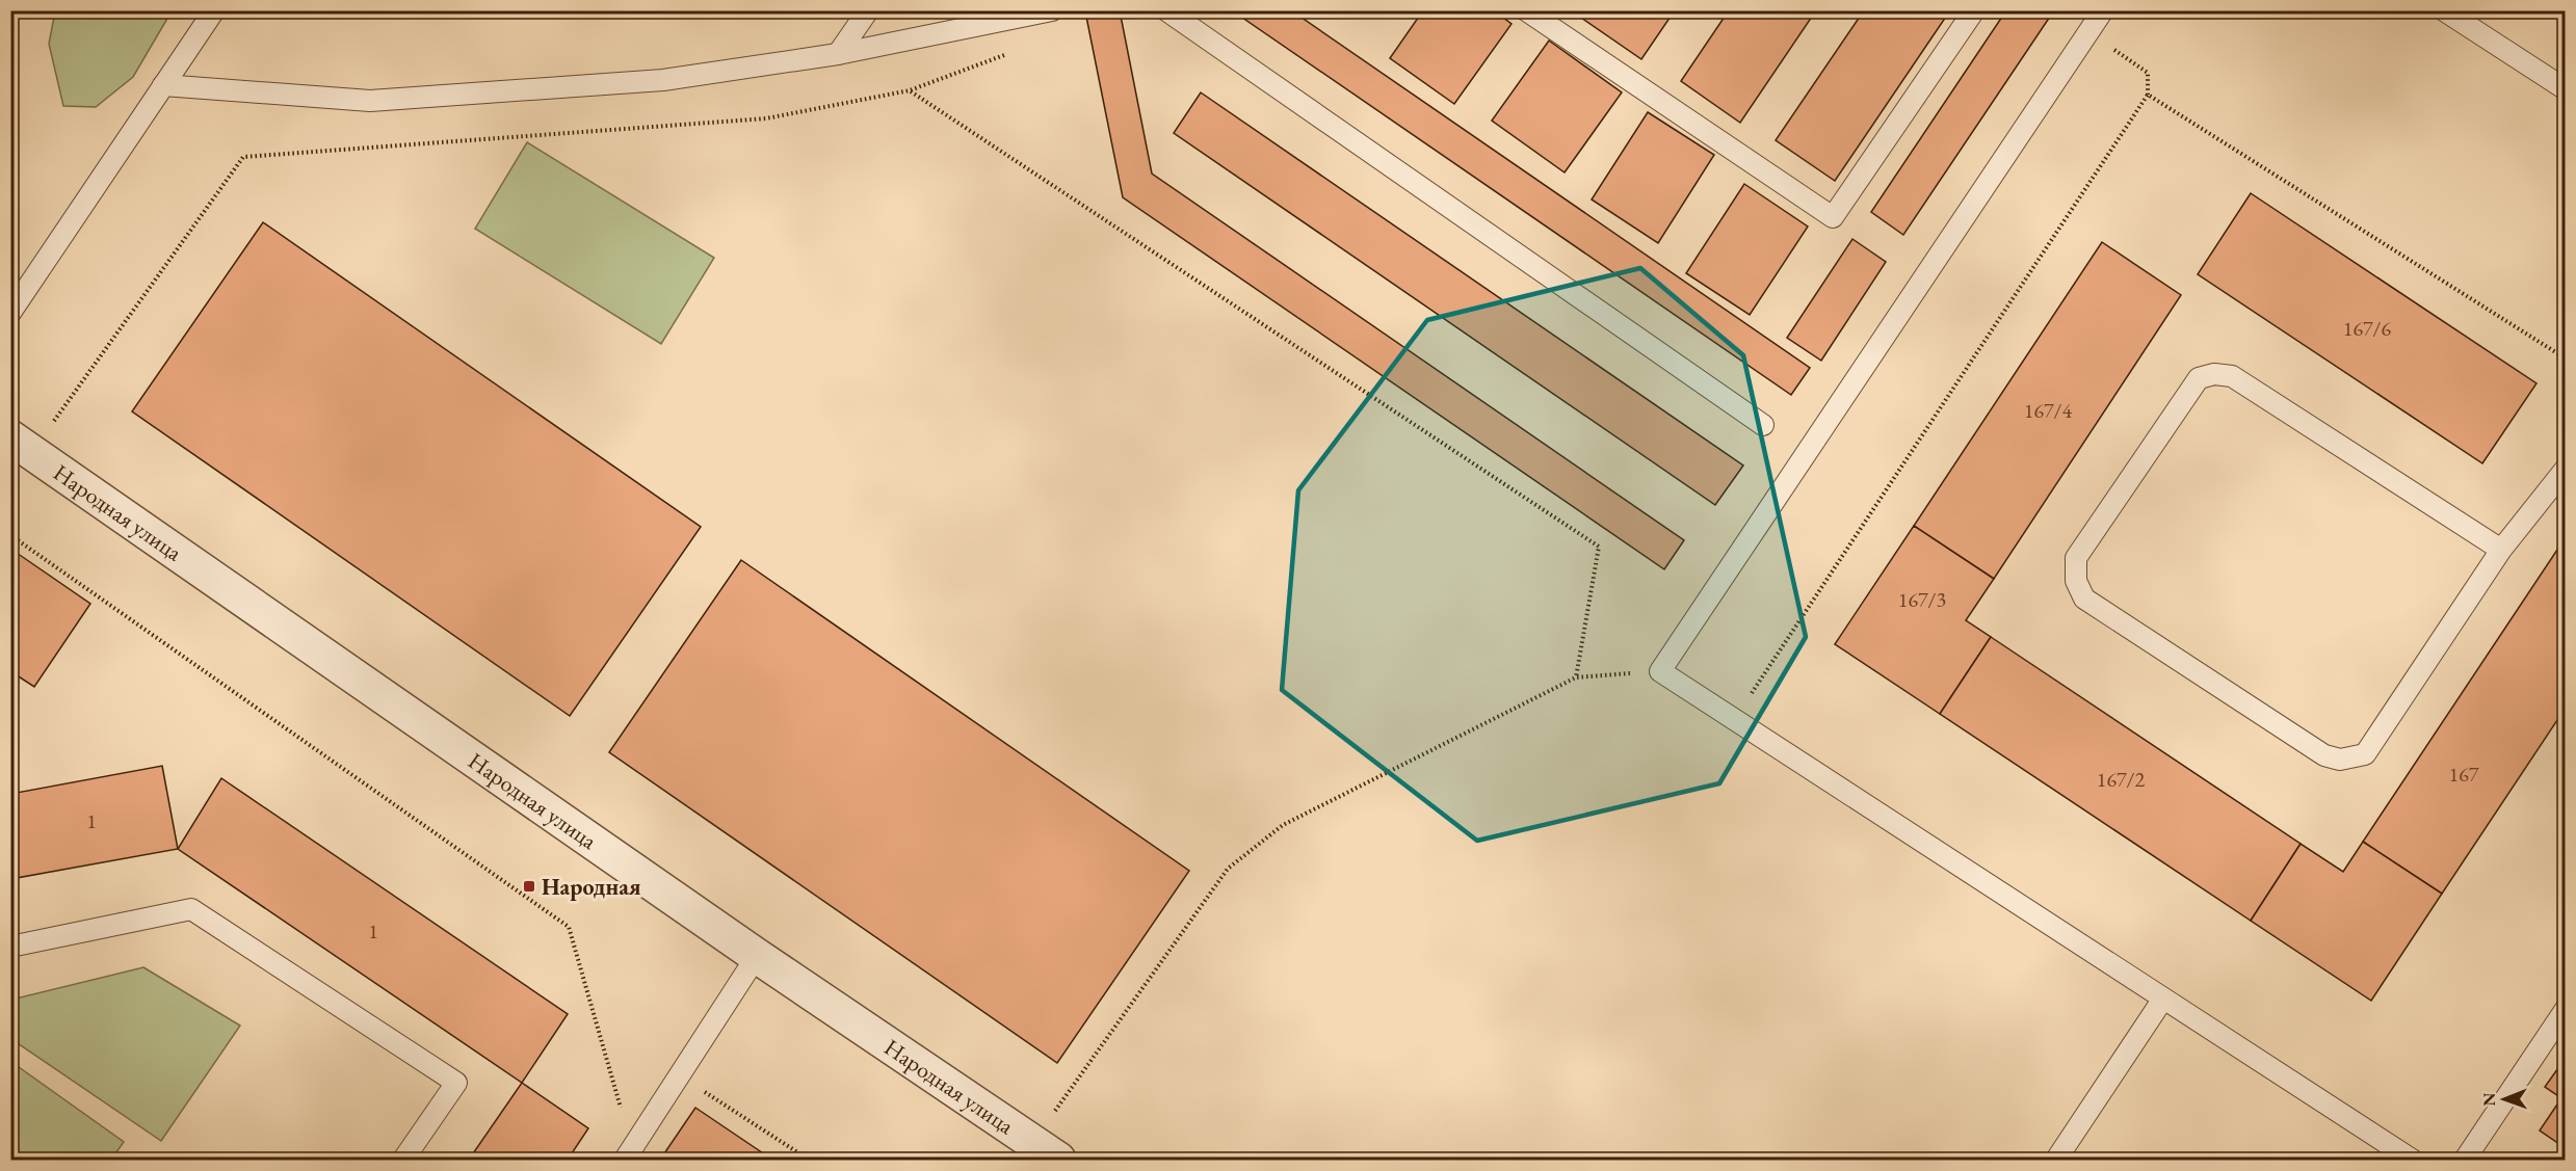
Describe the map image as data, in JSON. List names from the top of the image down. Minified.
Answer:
{"streets":{"street":["Народная улица"]},"places":{"transit":["Народная"]},"house_numbers":["167/6","167/4","167/3","167","167/2","1","1"],"north":"left"}
